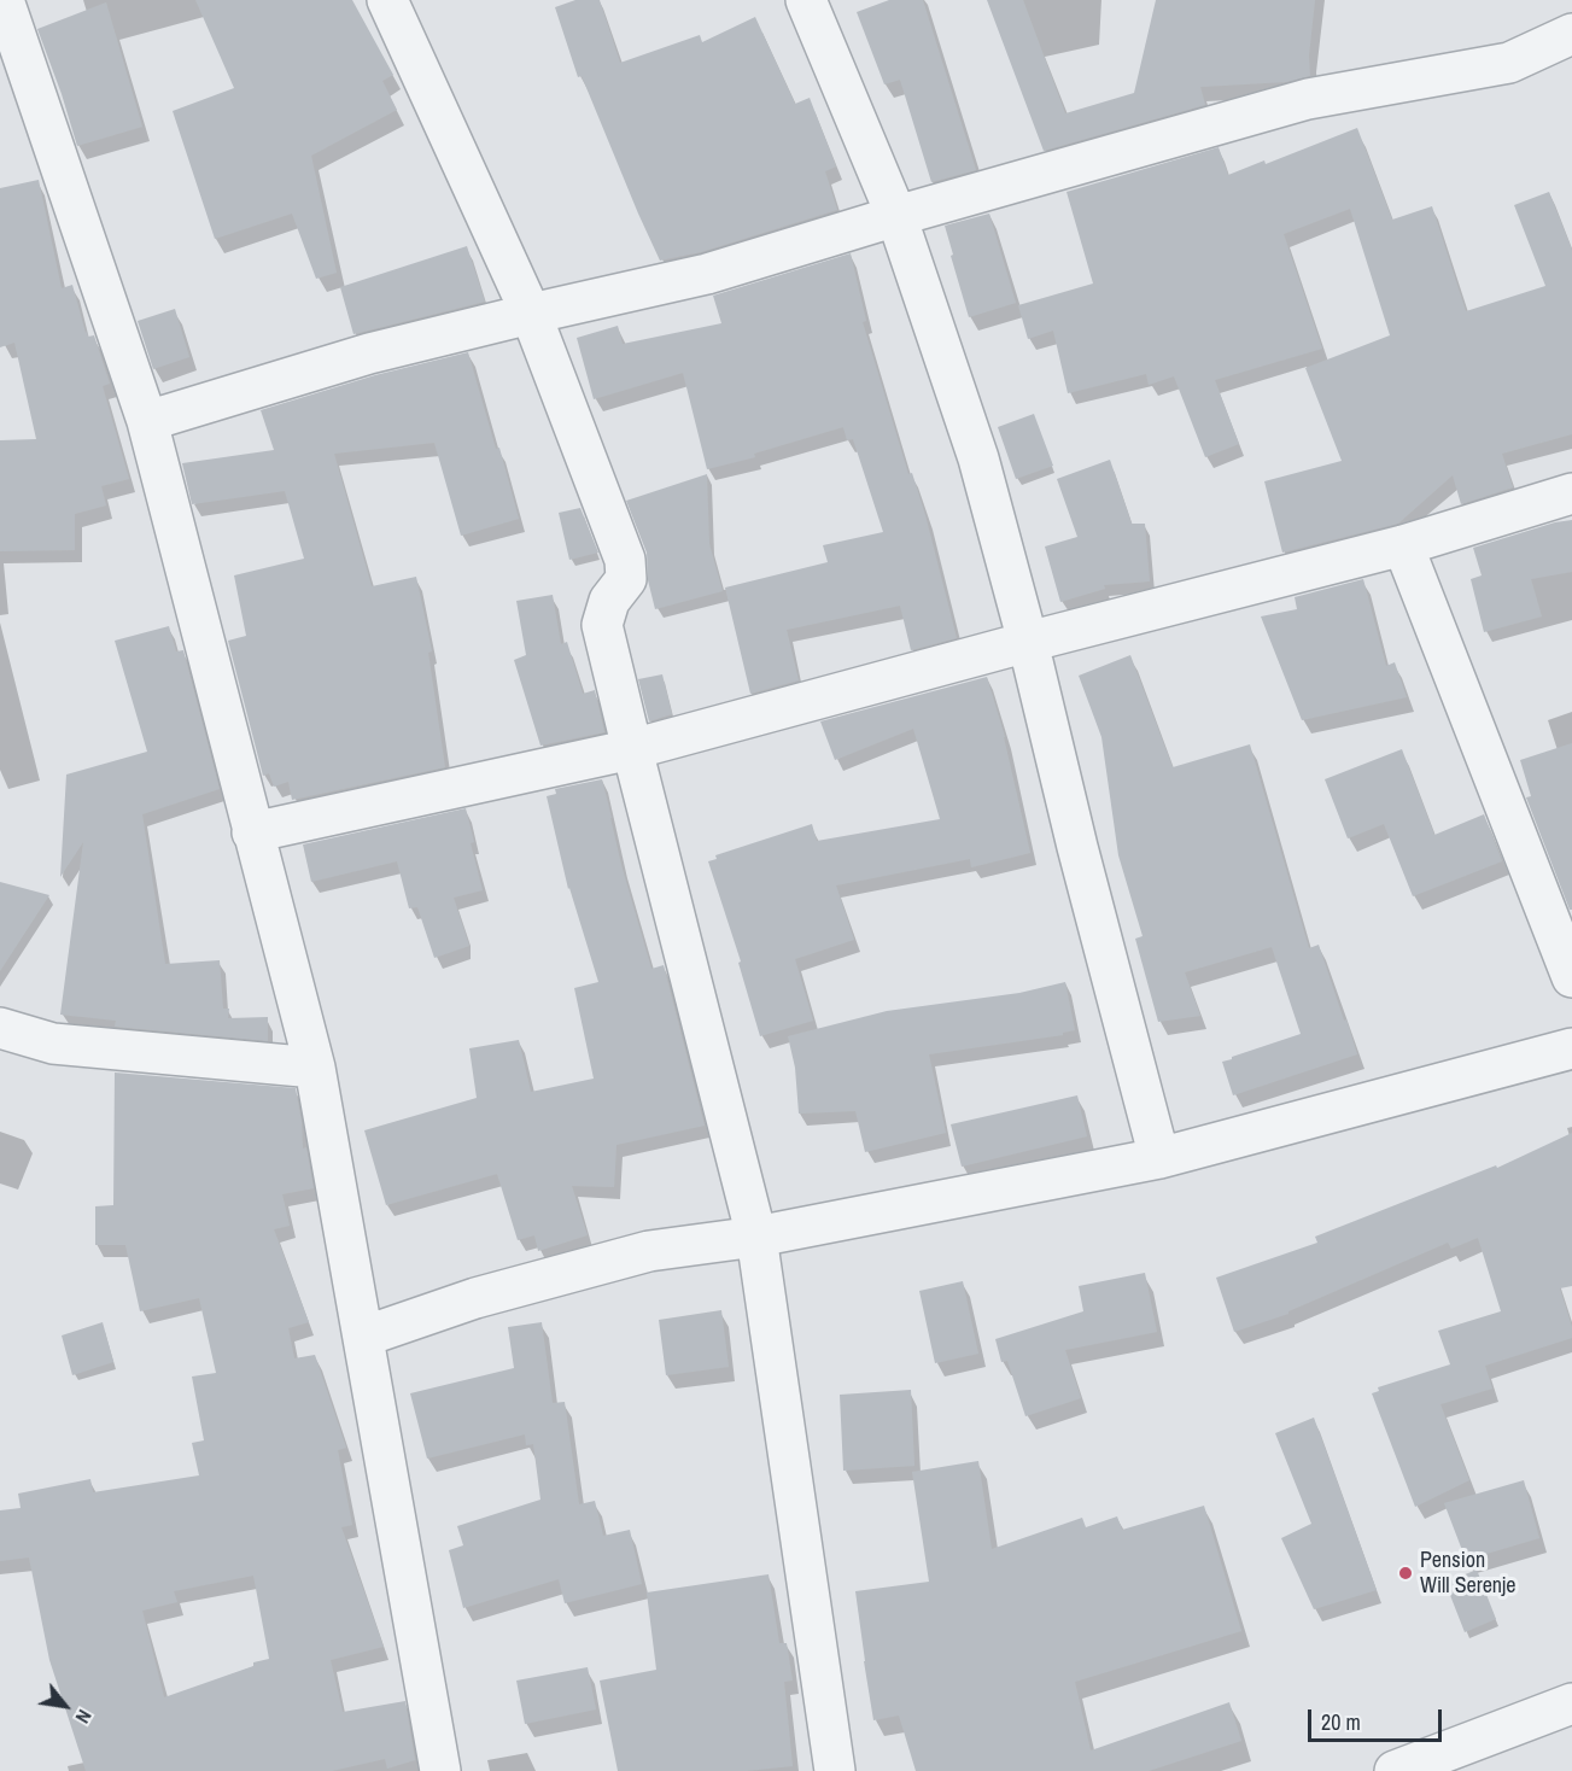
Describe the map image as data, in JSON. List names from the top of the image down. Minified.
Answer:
{"places":["Pension Will Serenje"],"scale_bar":"20 m","north":"bottom right"}
